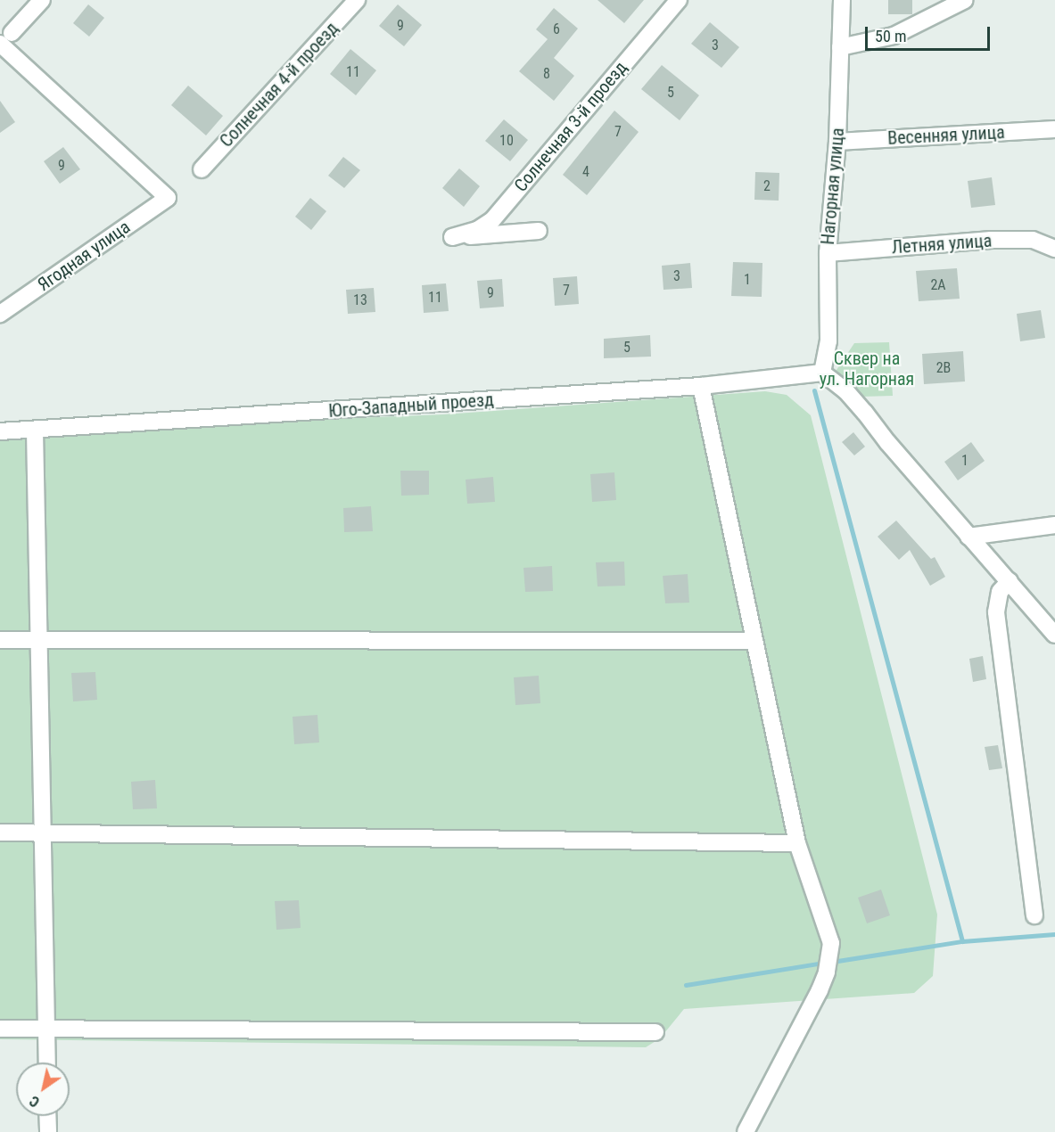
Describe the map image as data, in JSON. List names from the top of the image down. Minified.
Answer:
{"streets":{"street":["Солнечная 4-й проезд","Солнечная 3-й проезд","Весенняя улица","Нагорная улица","Летняя улица","Ягодная улица","Юго-Западный проезд"]},"crossings":[["Весенняя улица","Нагорная улица"],["Нагорная улица","Летняя улица"],["Нагорная улица","Юго-Западный проезд"]],"parks":["Сквер на ул. Нагорная"],"house_numbers":["9","6","3","11","8","5","7","10","9","4","2","3","1","2А","7","9","11","13","5","2В","1"],"scale_bar":"50 m","north":"bottom left"}
